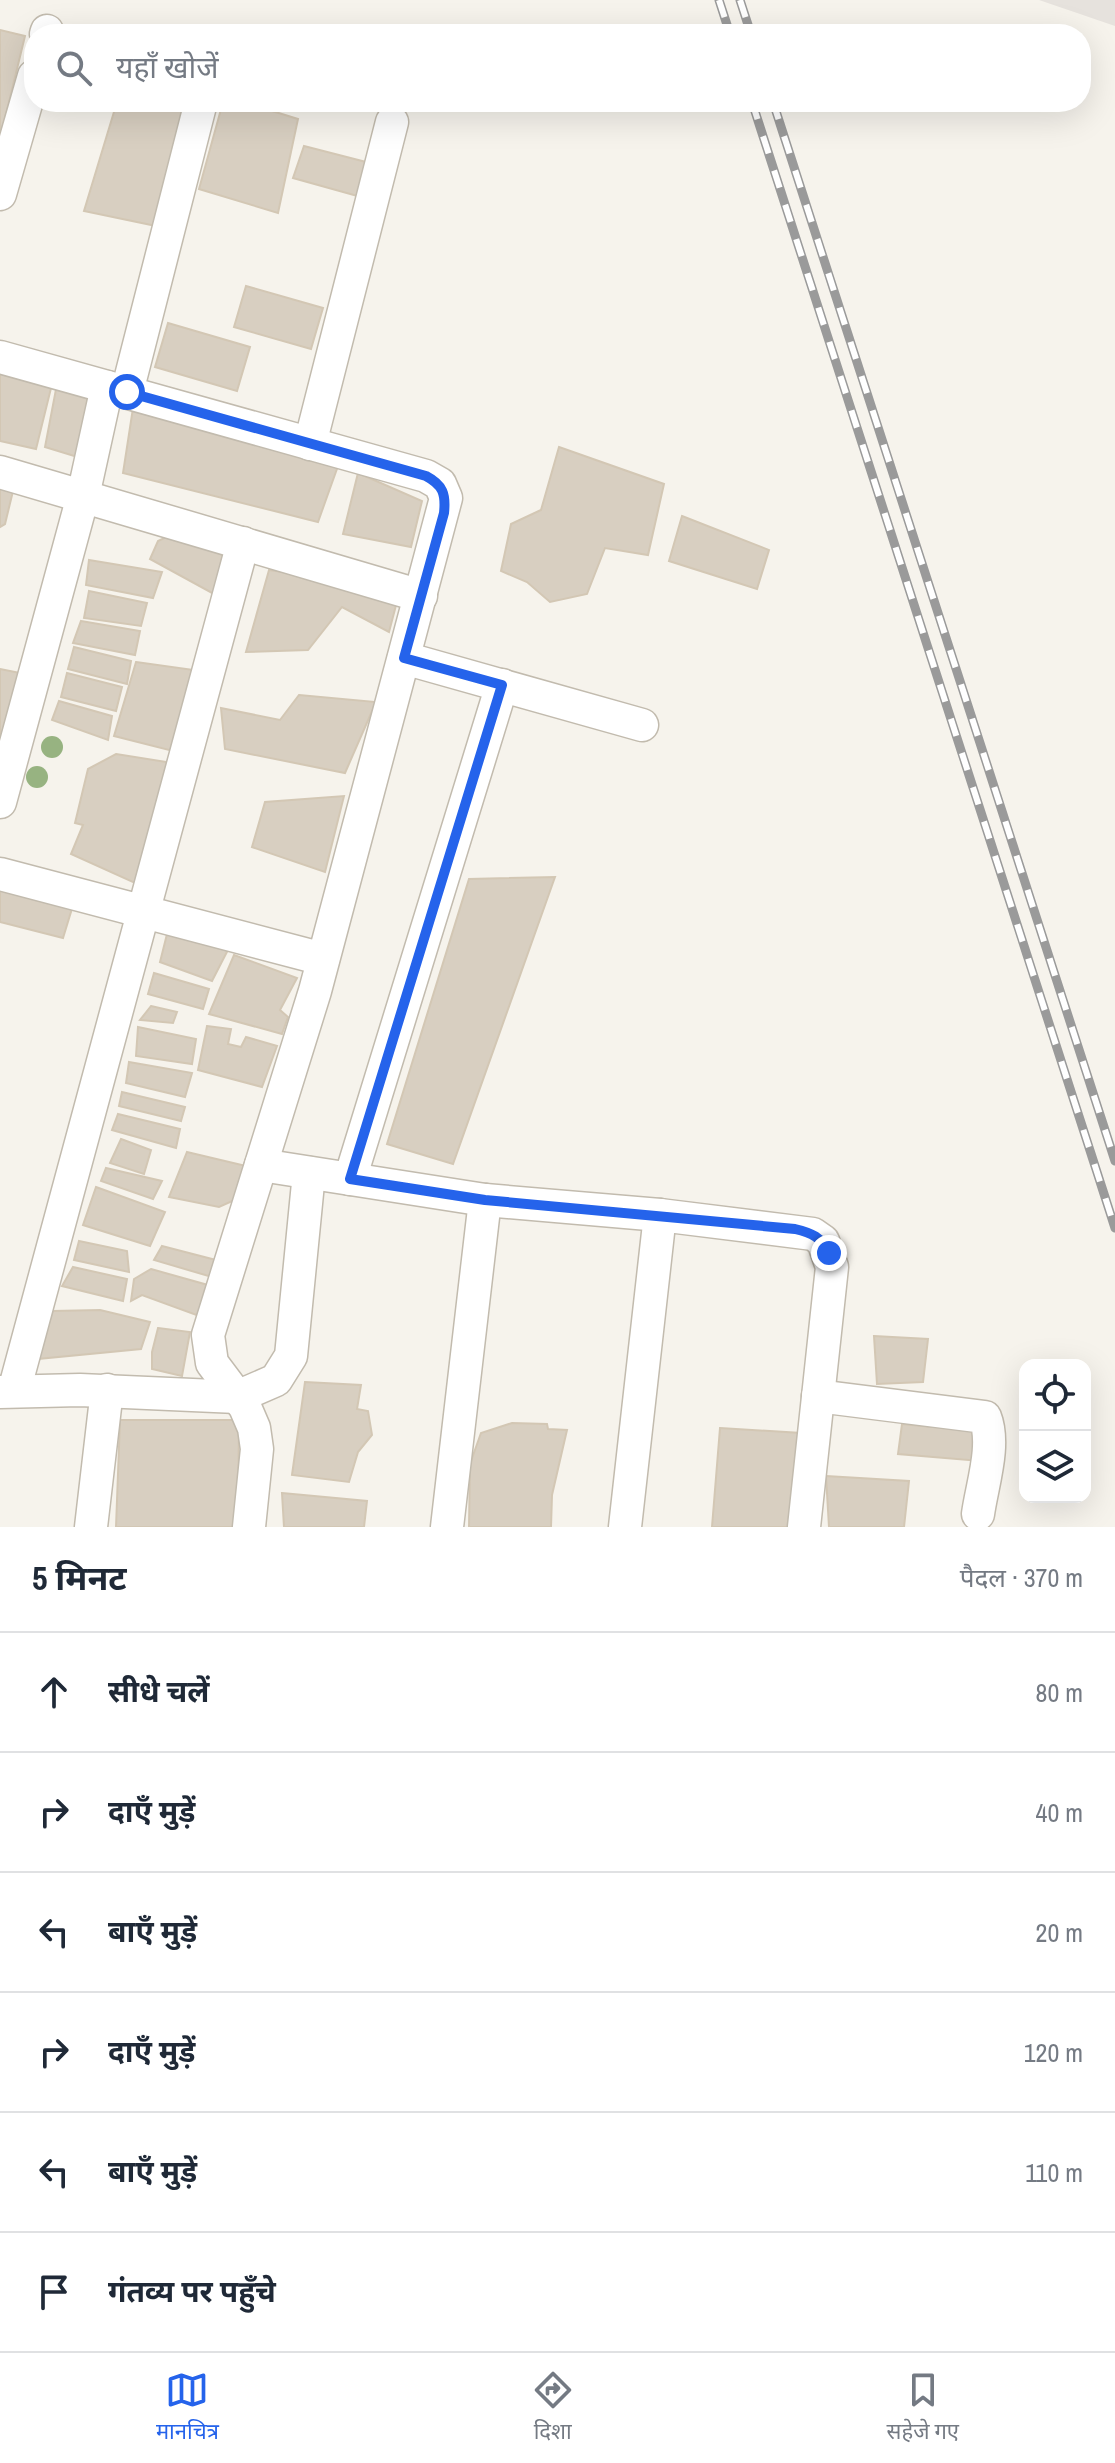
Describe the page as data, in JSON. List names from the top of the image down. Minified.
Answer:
{"page":{"search":"यहाँ खोजें","heading":["5 मिनट","पैदल · 370 m"],"list":[["सीधे चलें","80 m"],["दाएँ मुड़ें","40 m"],["बाएँ मुड़ें","20 m"],["दाएँ मुड़ें","120 m"],["बाएँ मुड़ें","110 m"],"गंतव्य पर पहुँचे"],"nav":["मानचित्र","दिशा","सहेजे गए"]}}
